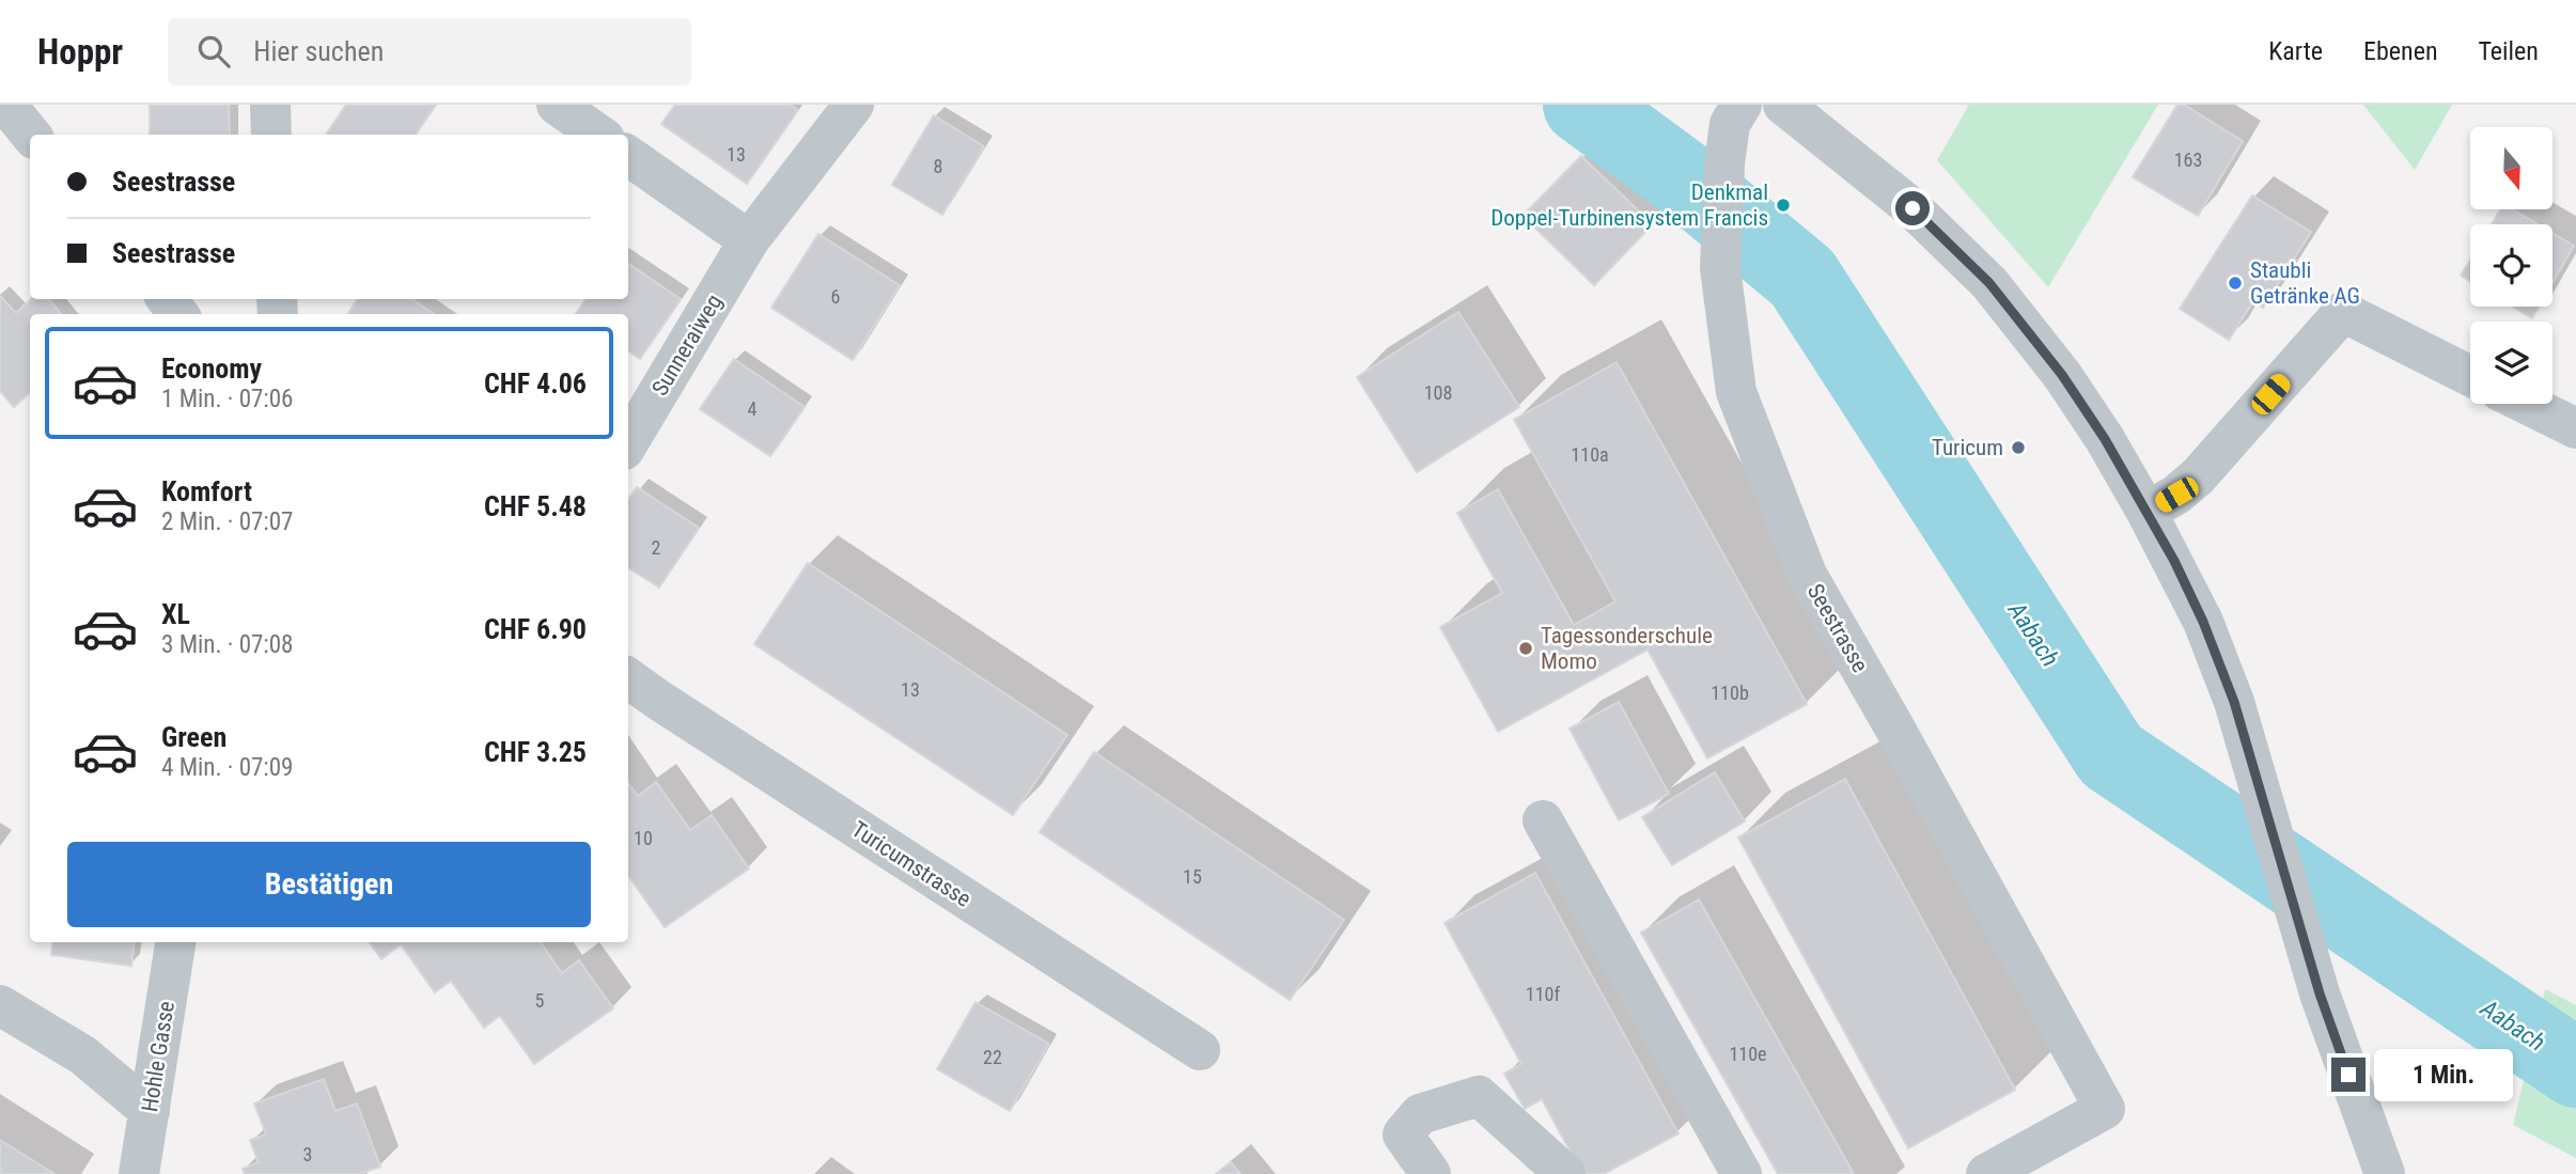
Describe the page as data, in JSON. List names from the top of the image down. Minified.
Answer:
{"streets":{"street":["Sunneraiweg","Seestrasse","Turicumstrasse","Hohle Gasse"]},"water":["Aabach"],"places":["Denkmal Doppel-Turbinensystem Francis","Staubli Getränke AG","Turicum","Tagessonderschule Momo"],"house_numbers":["13","163","8","6","108","4","110a","2","13","110b","10","15","110f","5","110e","22","3"],"north":"bottom","page":{"header":"Hoppr","search":"Hier suchen","nav":["Karte","Ebenen","Teilen"],"banner":["Seestrasse","Seestrasse"],"list":[{"name":"Economy","note":"1 Min. · 07:06","value":"CHF 4.06"},{"name":"Komfort","note":"2 Min. · 07:07","value":"CHF 5.48"},{"name":"XL","note":"3 Min. · 07:08","value":"CHF 6.90"},{"name":"Green","note":"4 Min. · 07:09","value":"CHF 3.25"}],"buttons":"Bestätigen","bubble":"1 Min."}}
